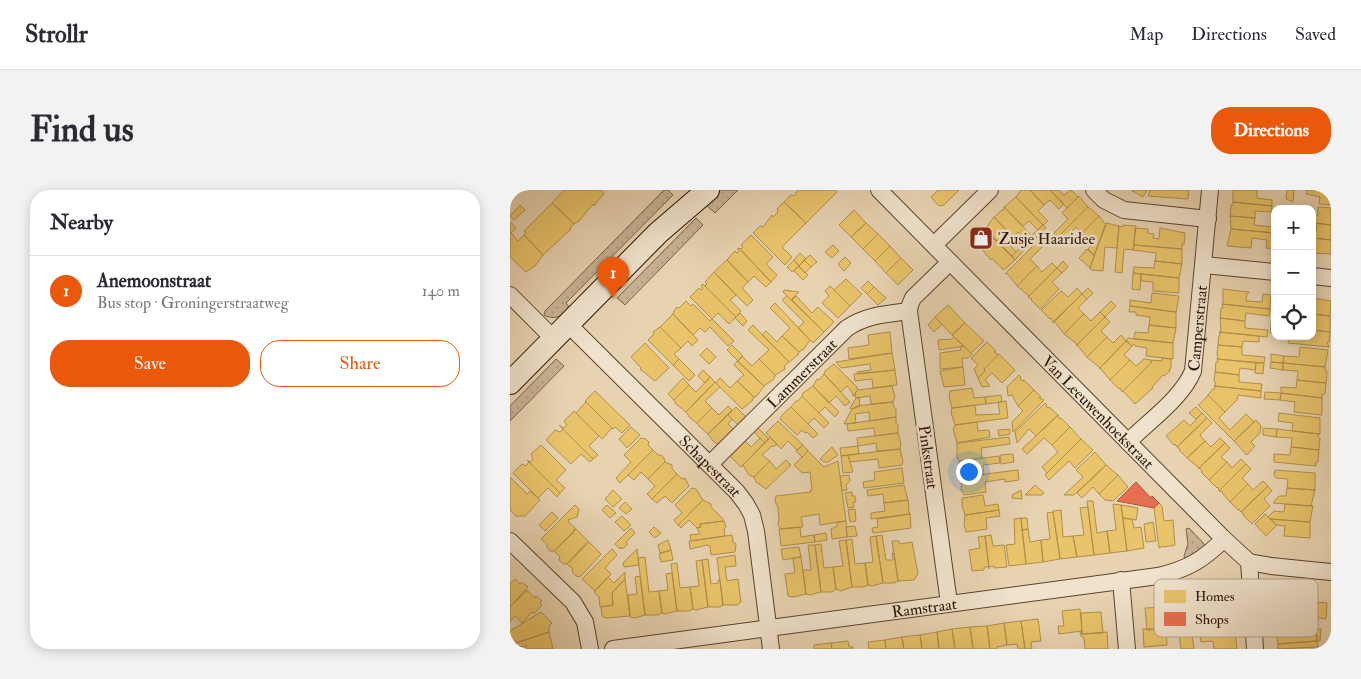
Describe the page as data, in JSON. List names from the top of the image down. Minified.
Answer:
{"streets":{"street":["Camperstraat","Lammerstraat","Van Leeuwenhoekstraat","Pinkstraat","Schapestraat","Ramstraat"]},"crossings":[["Camperstraat","Van Leeuwenhoekstraat"],["Lammerstraat","Pinkstraat"],["Lammerstraat","Schapestraat"],["Van Leeuwenhoekstraat","Ramstraat"],["Pinkstraat","Ramstraat"],["Schapestraat","Ramstraat"]],"places":{"shop":["Zusje Haaridee"]},"legend":["Homes","Shops"],"page":{"header":"Strollr","nav":["Map","Directions","Saved"],"buttons":["Directions",["Save","Share"]],"title":"Find us","heading":"Nearby","map_buttons":["+","−"],"list":[{"mark":"1","name":"Anemoonstraat","note":"Bus stop · Groningerstraatweg","value":"140 m"}],"pins":"1"}}
